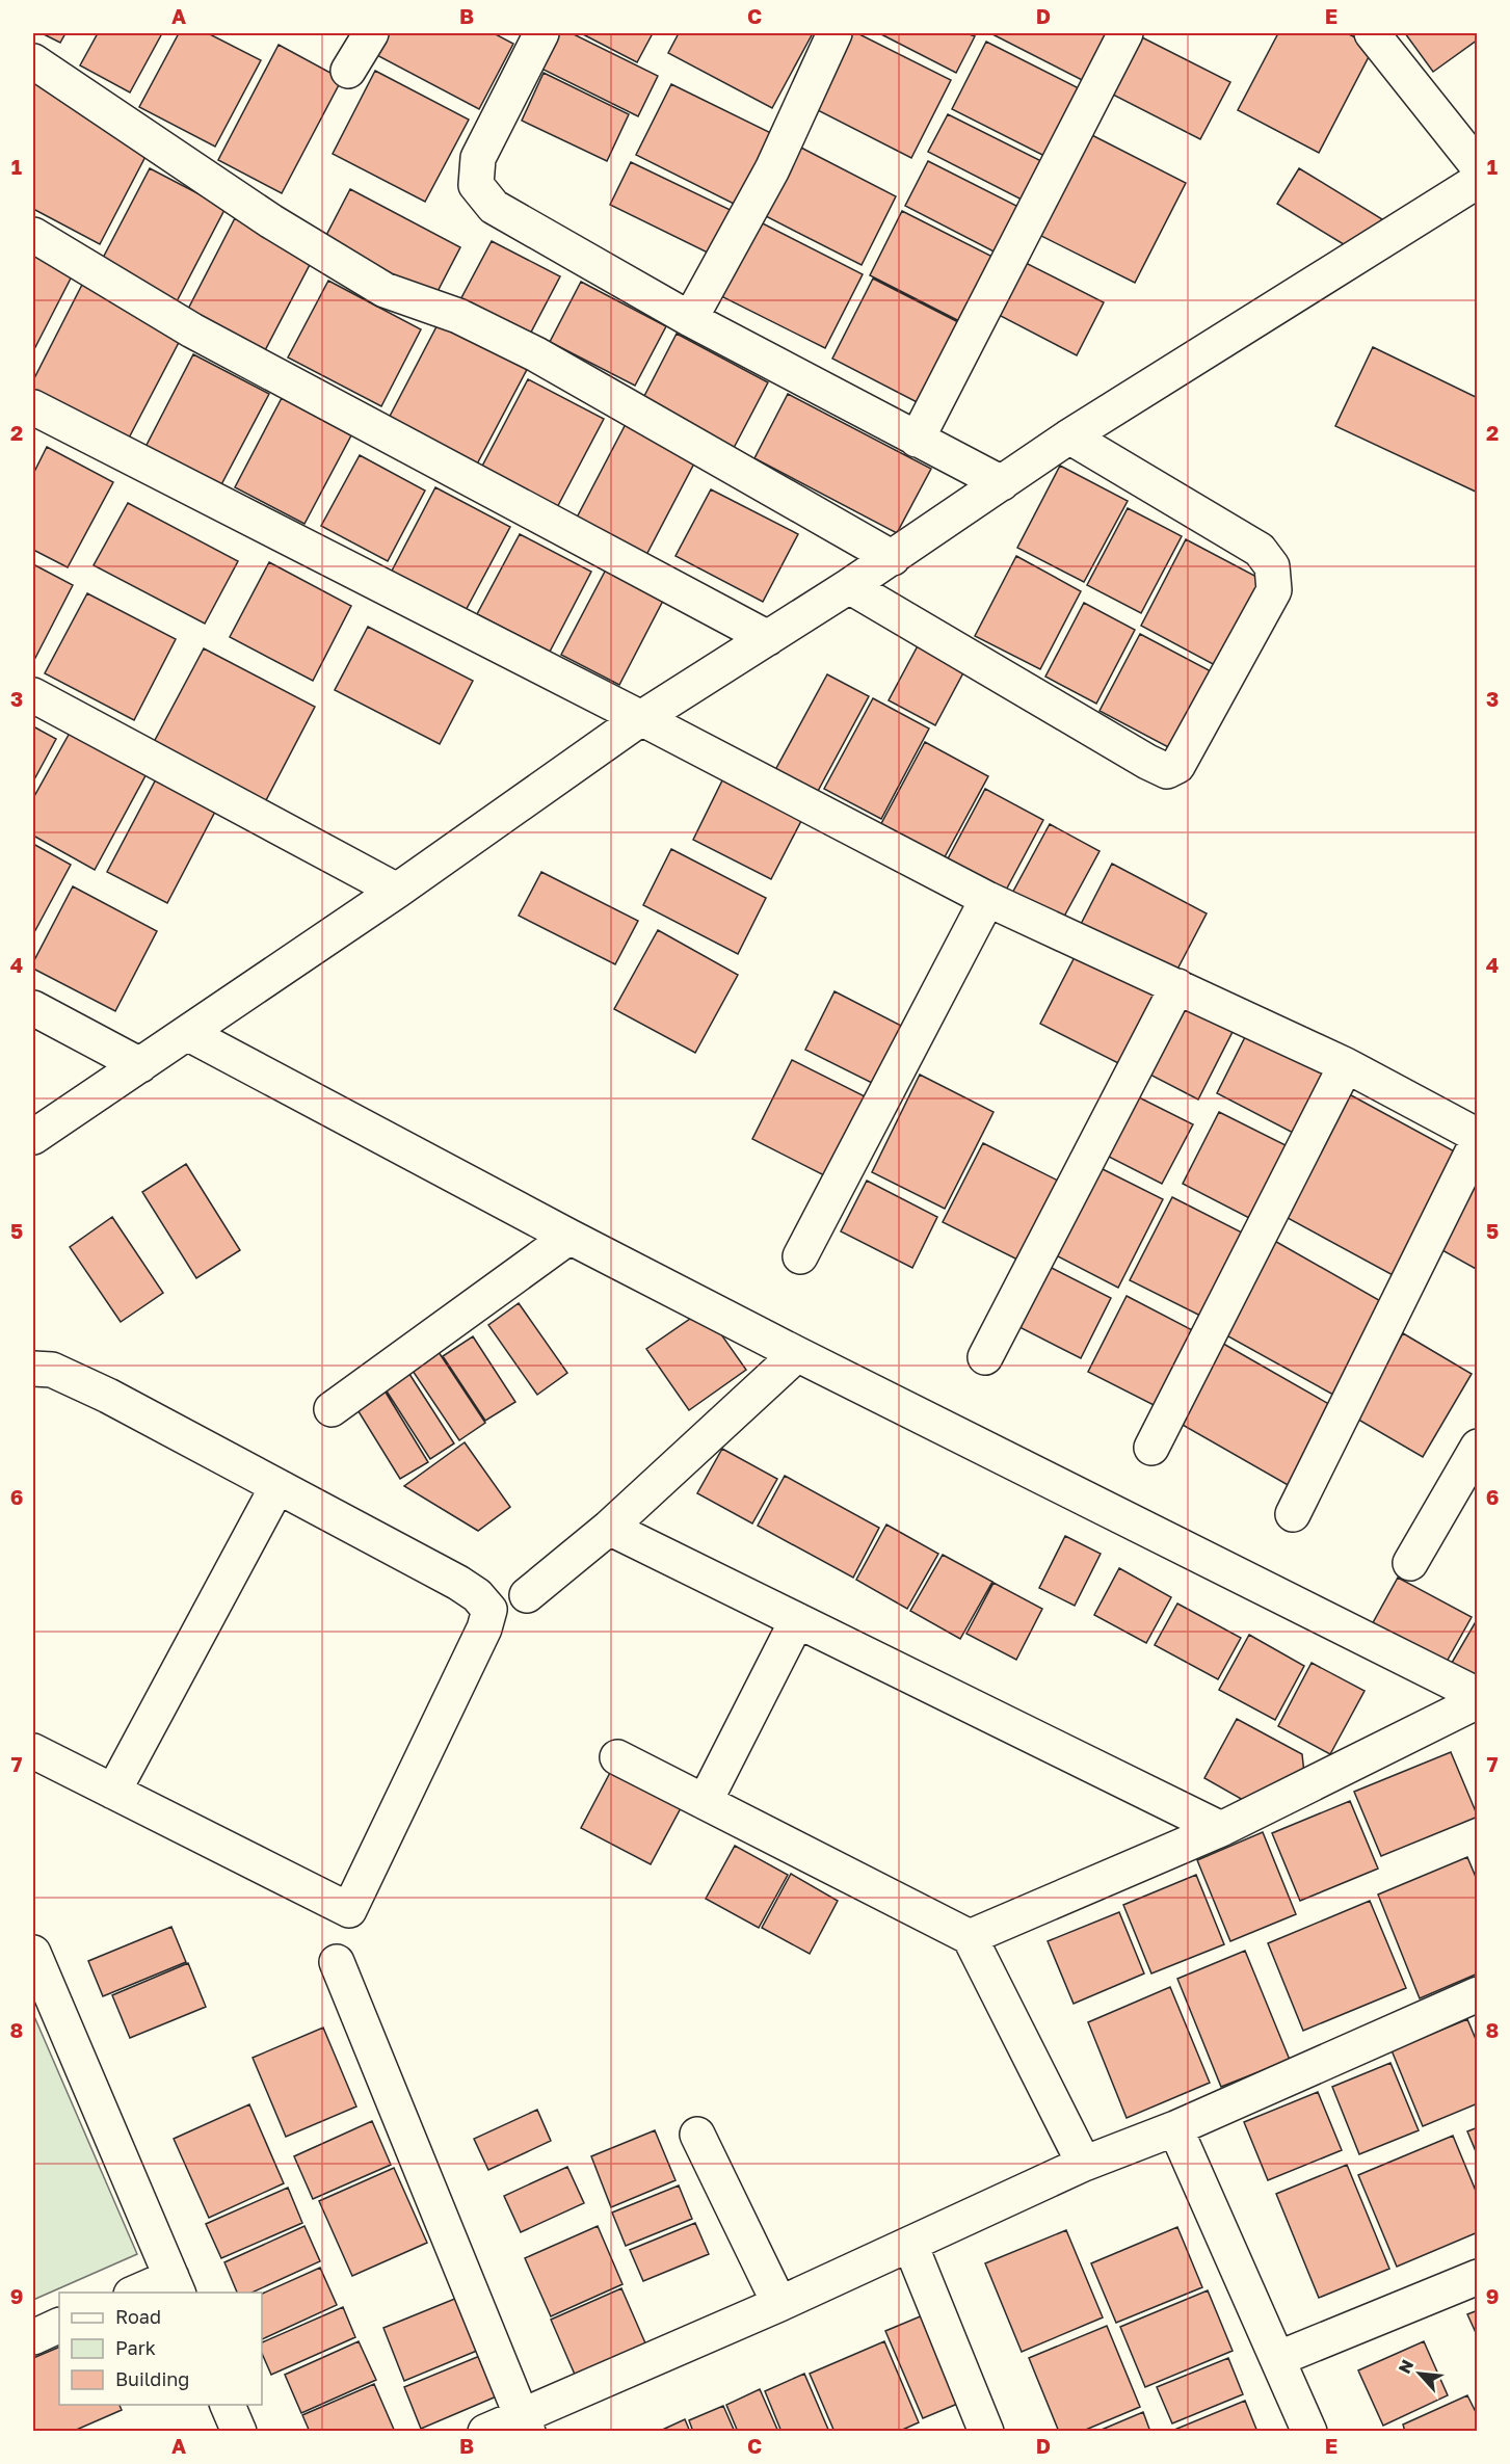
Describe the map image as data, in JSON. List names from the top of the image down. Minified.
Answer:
{"legend":["Road","Park","Building"],"north":"top left","grid":{"columns":["A","B","C","D","E"],"rows":["1","2","3","4","5","6","7","8","9"]}}
